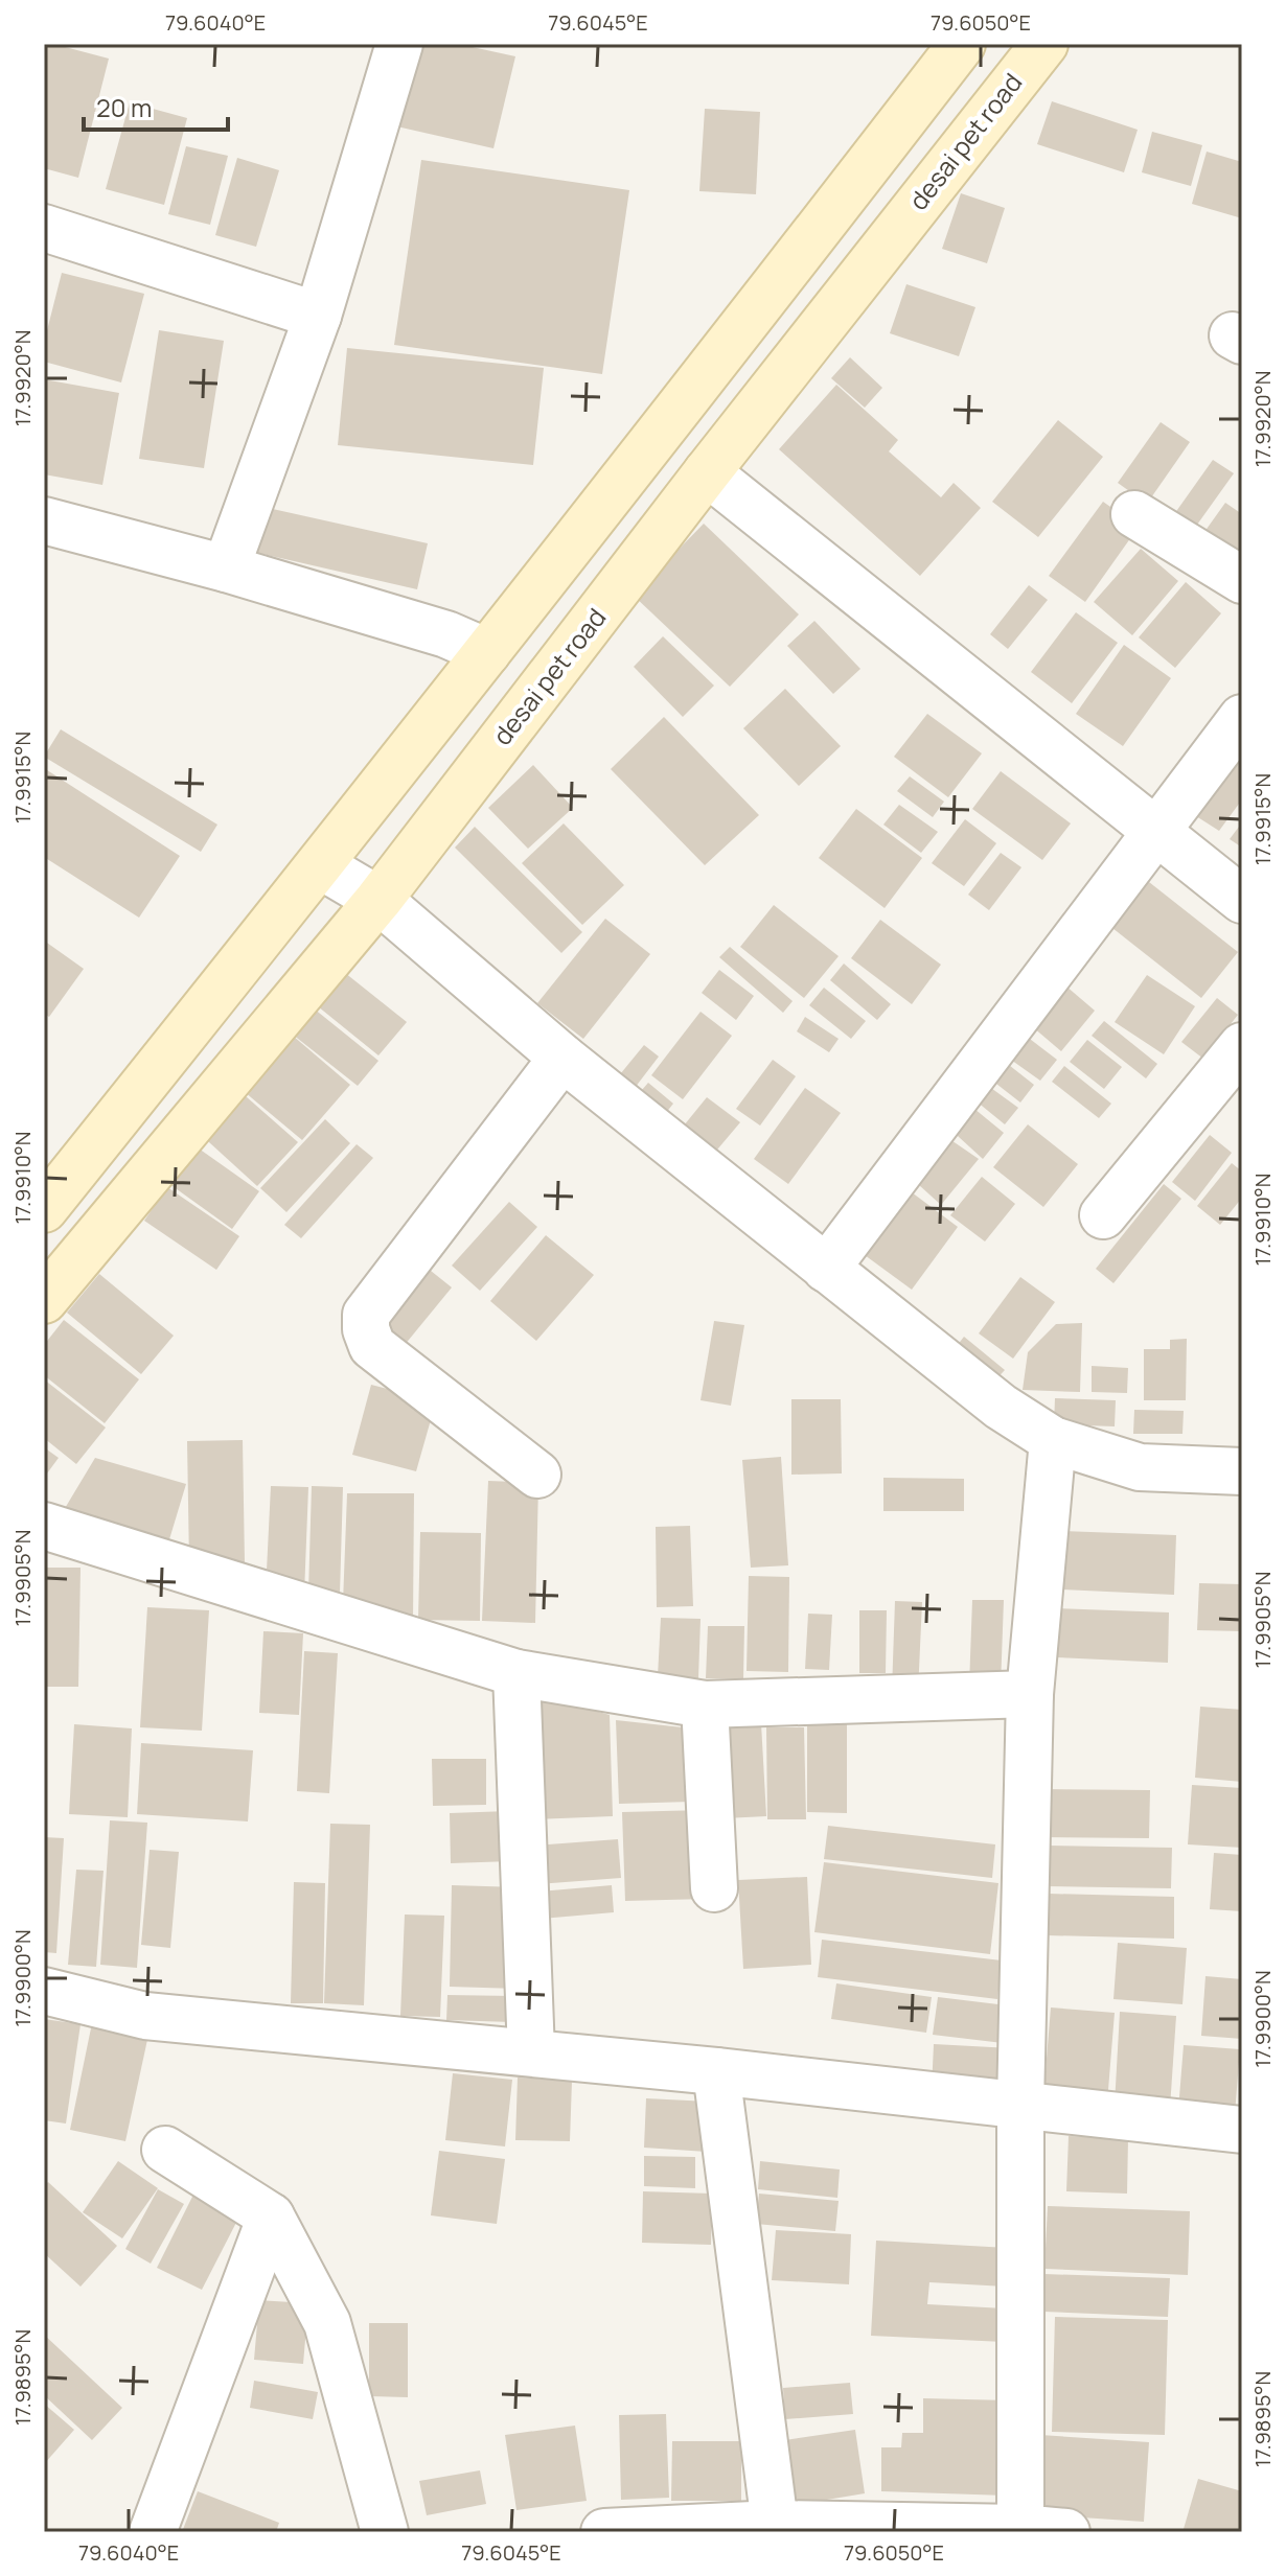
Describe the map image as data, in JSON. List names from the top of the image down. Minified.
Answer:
{"streets":{"street":["desai pet road"]},"scale_bar":"20 m","coordinates":["79.6040°E","79.6045°E","79.6050°E","17.9920°N","17.9915°N","17.9910°N","17.9905°N","17.9900°N","17.9895°N"]}
